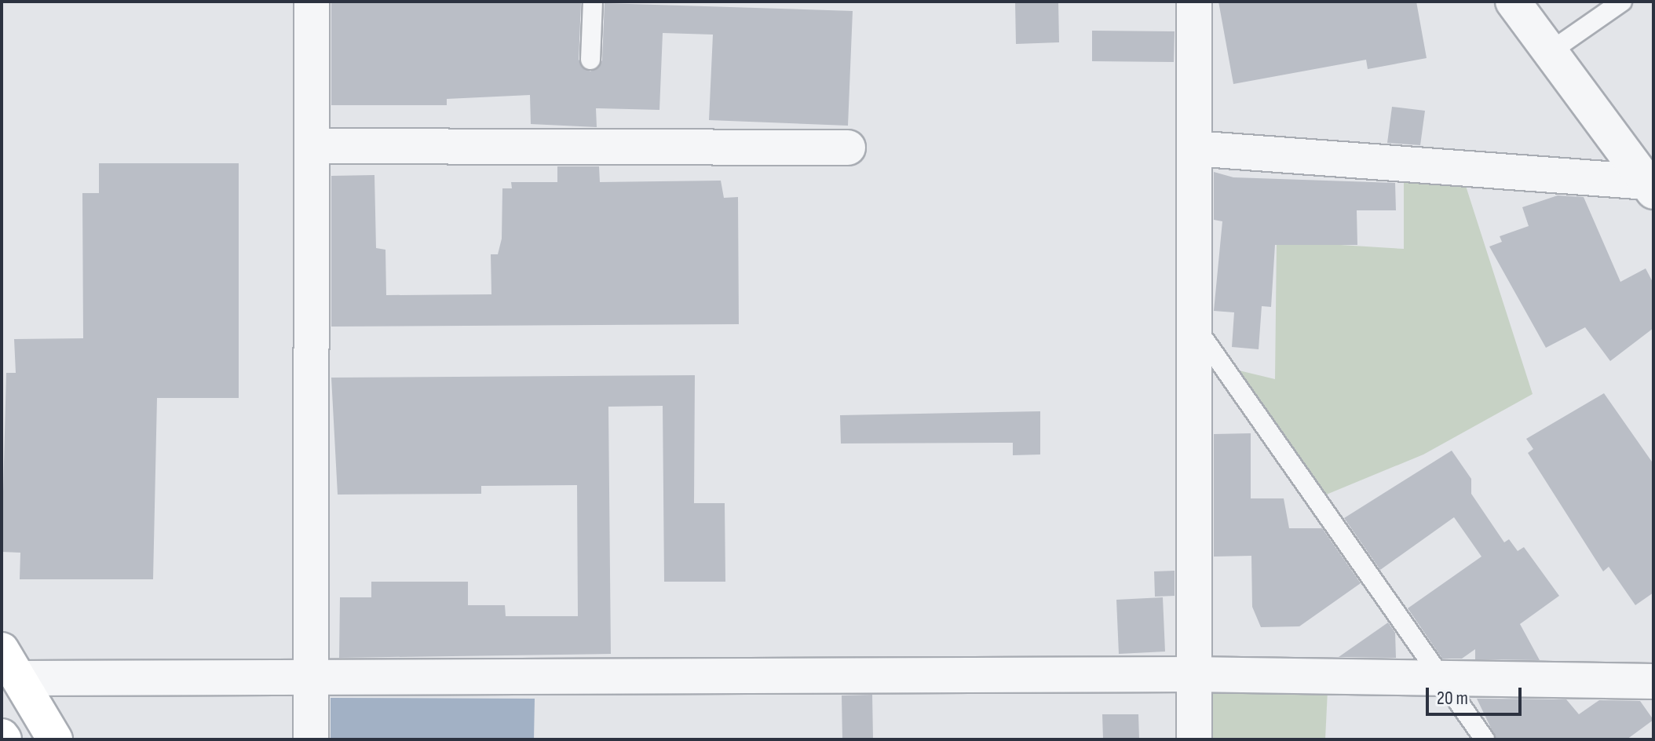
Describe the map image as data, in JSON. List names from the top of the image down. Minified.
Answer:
{"scale_bar":"20 m"}
